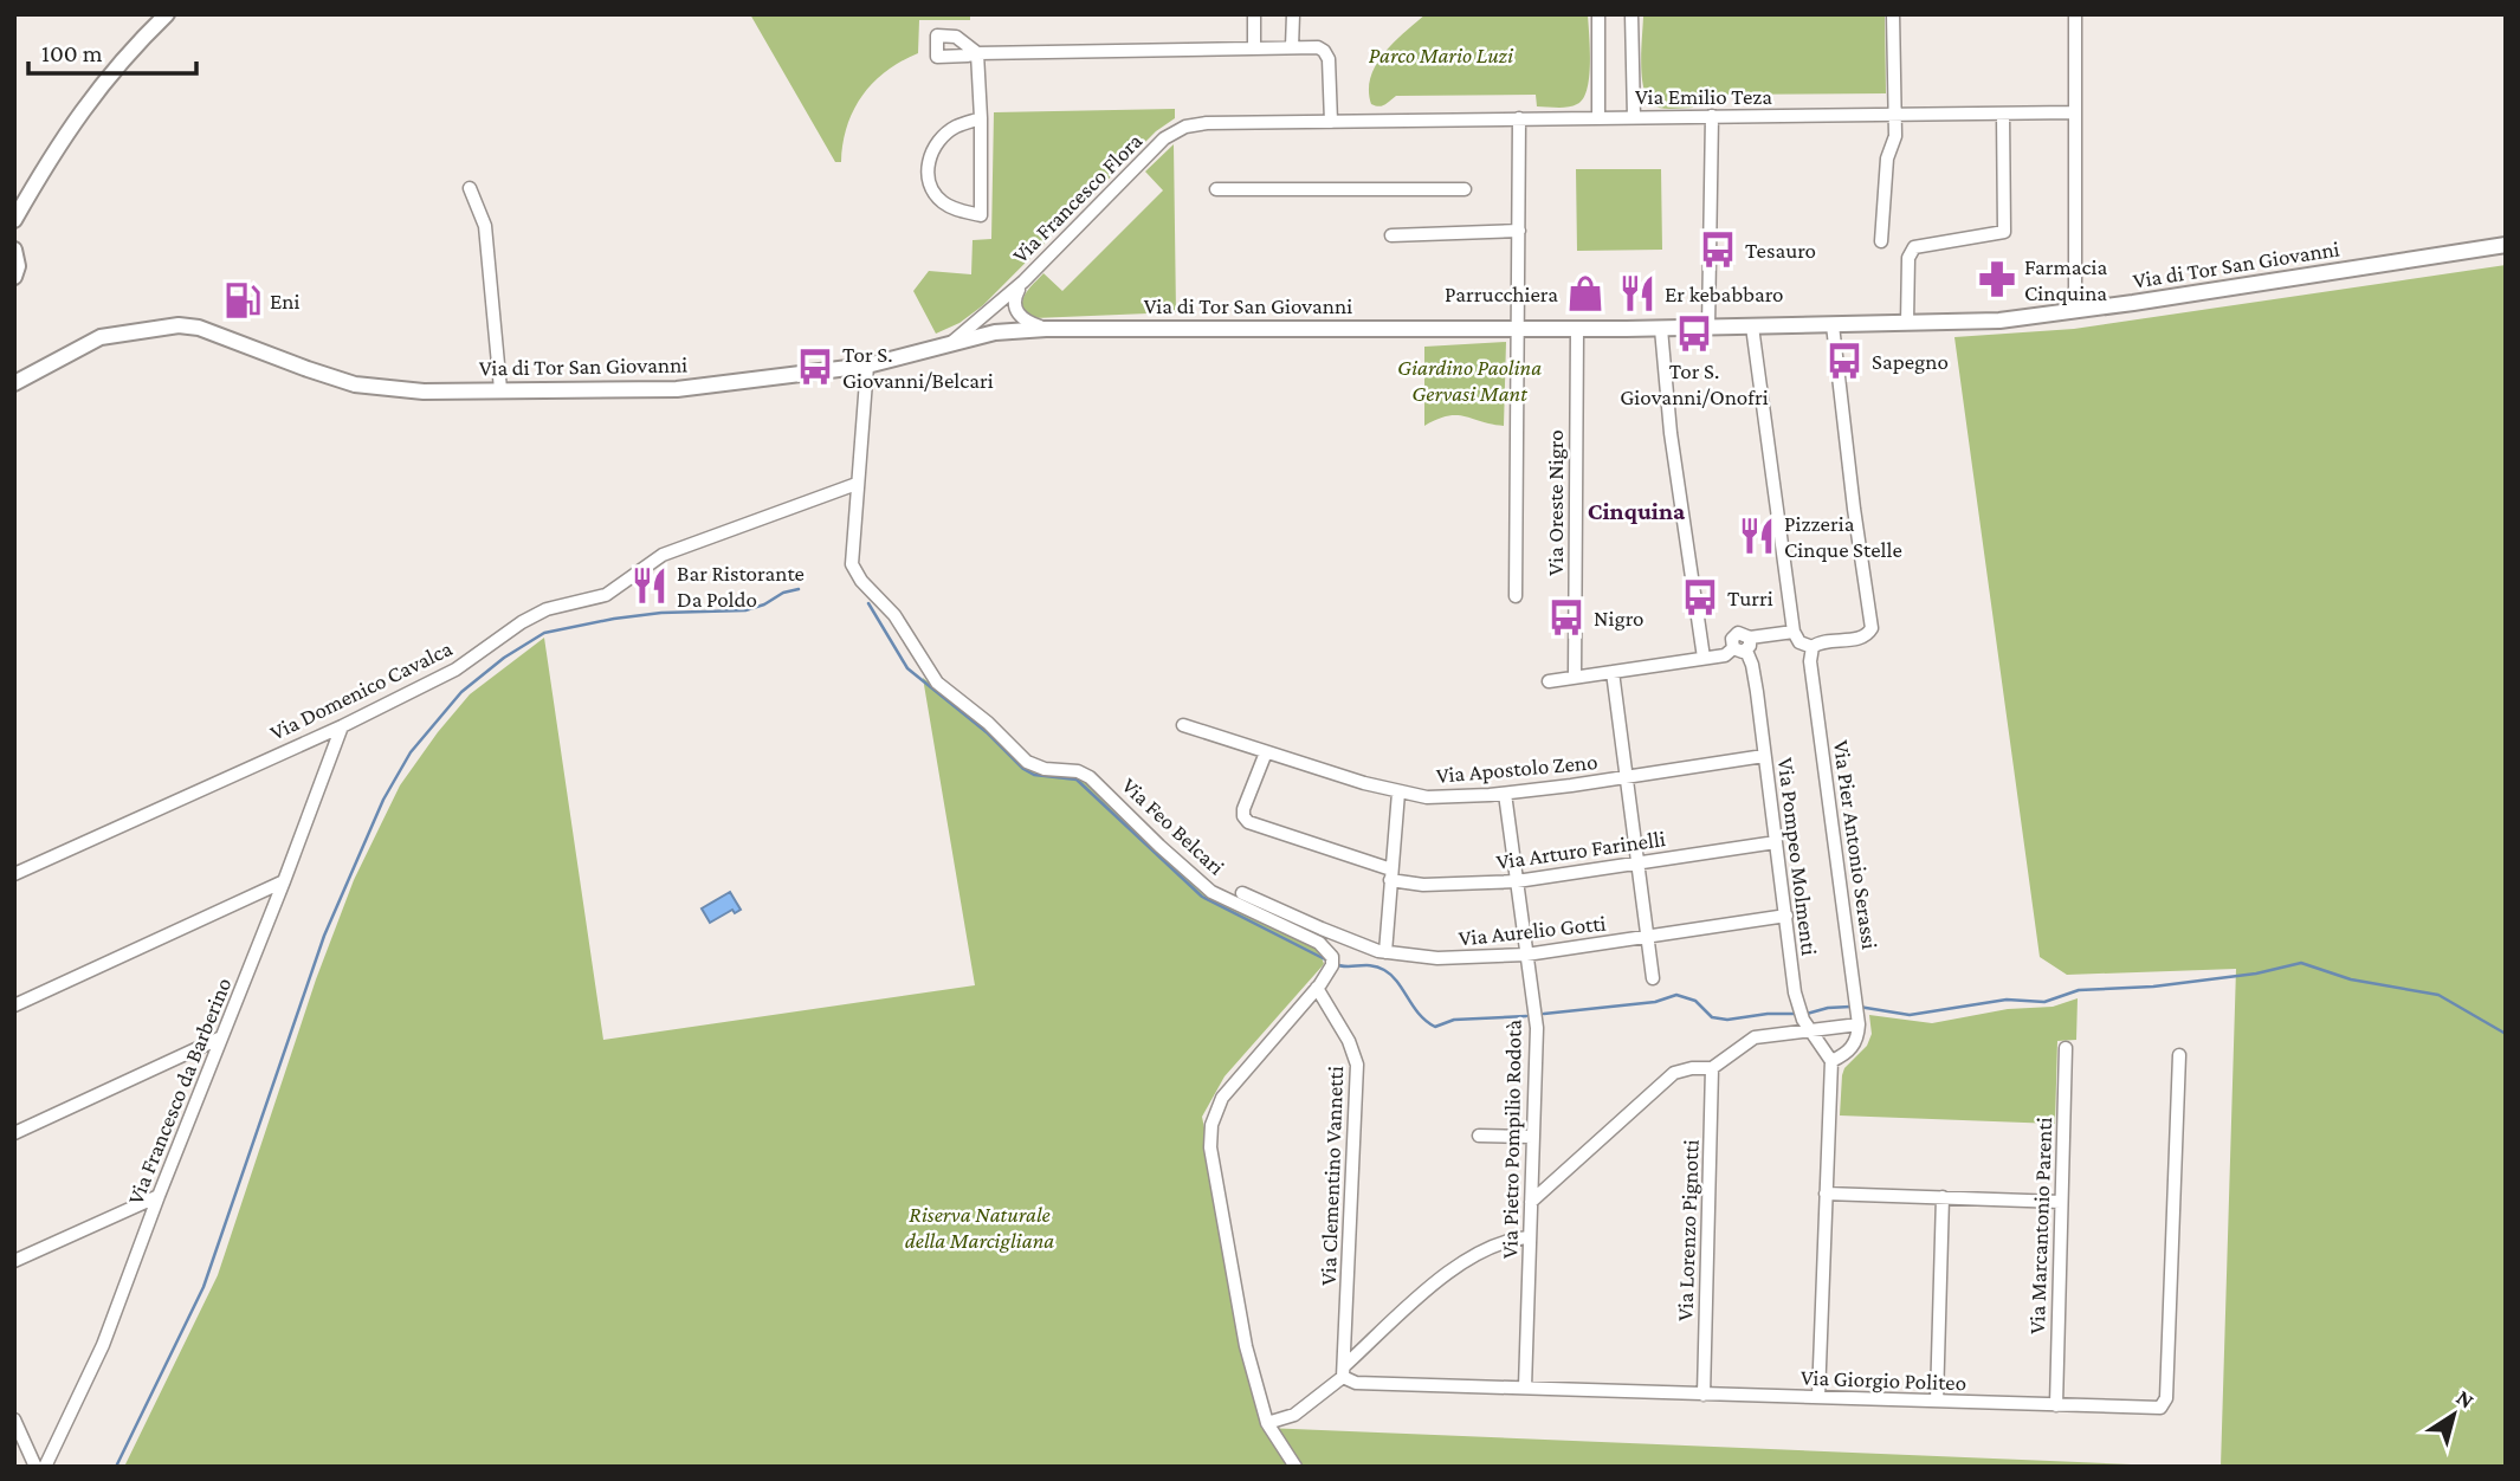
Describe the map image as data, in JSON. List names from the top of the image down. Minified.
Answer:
{"streets":{"street":["Via Emilio Teza","Via Francesco Flora","Via di Tor San Giovanni","Via Oreste Nigro","Via Domenico Cavalca","Via Apostolo Zeno","Via Feo Belcari","Via Pier Antonio Serassi","Via Arturo Farinelli","Via Pompeo Molmenti","Via Aurelio Gotti","Via Francesco da Barberino","Via Pietro Pompilio Rodotà","Via Clementino Vannetti","Via Marcantonio Parenti","Via Lorenzo Pignotti","Via Giorgio Politeo"]},"crossings":[["Via Emilio Teza","Via Francesco Flora"],["Via Francesco Flora","Via di Tor San Giovanni"],["Via di Tor San Giovanni","Via Oreste Nigro"],["Via di Tor San Giovanni","Via Feo Belcari"],["Via Domenico Cavalca","Via Feo Belcari"],["Via Domenico Cavalca","Via Francesco da Barberino"],["Via Apostolo Zeno","Via Arturo Farinelli"],["Via Apostolo Zeno","Via Pompeo Molmenti"],["Via Apostolo Zeno","Via Pietro Pompilio Rodotà"],["Via Arturo Farinelli","Via Pompeo Molmenti"],["Via Arturo Farinelli","Via Pietro Pompilio Rodotà"],["Via Pompeo Molmenti","Via Aurelio Gotti"],["Via Aurelio Gotti","Via Pietro Pompilio Rodotà"],["Via Pietro Pompilio Rodotà","Via Giorgio Politeo"],["Via Clementino Vannetti","Via Giorgio Politeo"],["Via Marcantonio Parenti","Via Giorgio Politeo"],["Via Lorenzo Pignotti","Via Giorgio Politeo"]],"districts":["Cinquina"],"parks":["Parco Mario Luzi","Giardino Paolina Gervasi Mant","Riserva Naturale della Marcigliana"],"places":{"bus stop":["Tesauro","Tor S. Giovanni/Onofri","Sapegno","Tor S. Giovanni/Belcari","Turri","Nigro"],"pharmacy":["Farmacia Cinquina"],"shop":["Parrucchiera"],"restaurant":["Er kebabbaro","Pizzeria Cinque Stelle","Bar Ristorante Da Poldo"],"fuel station":["Eni"]},"scale_bar":"100 m","north":"top right"}
